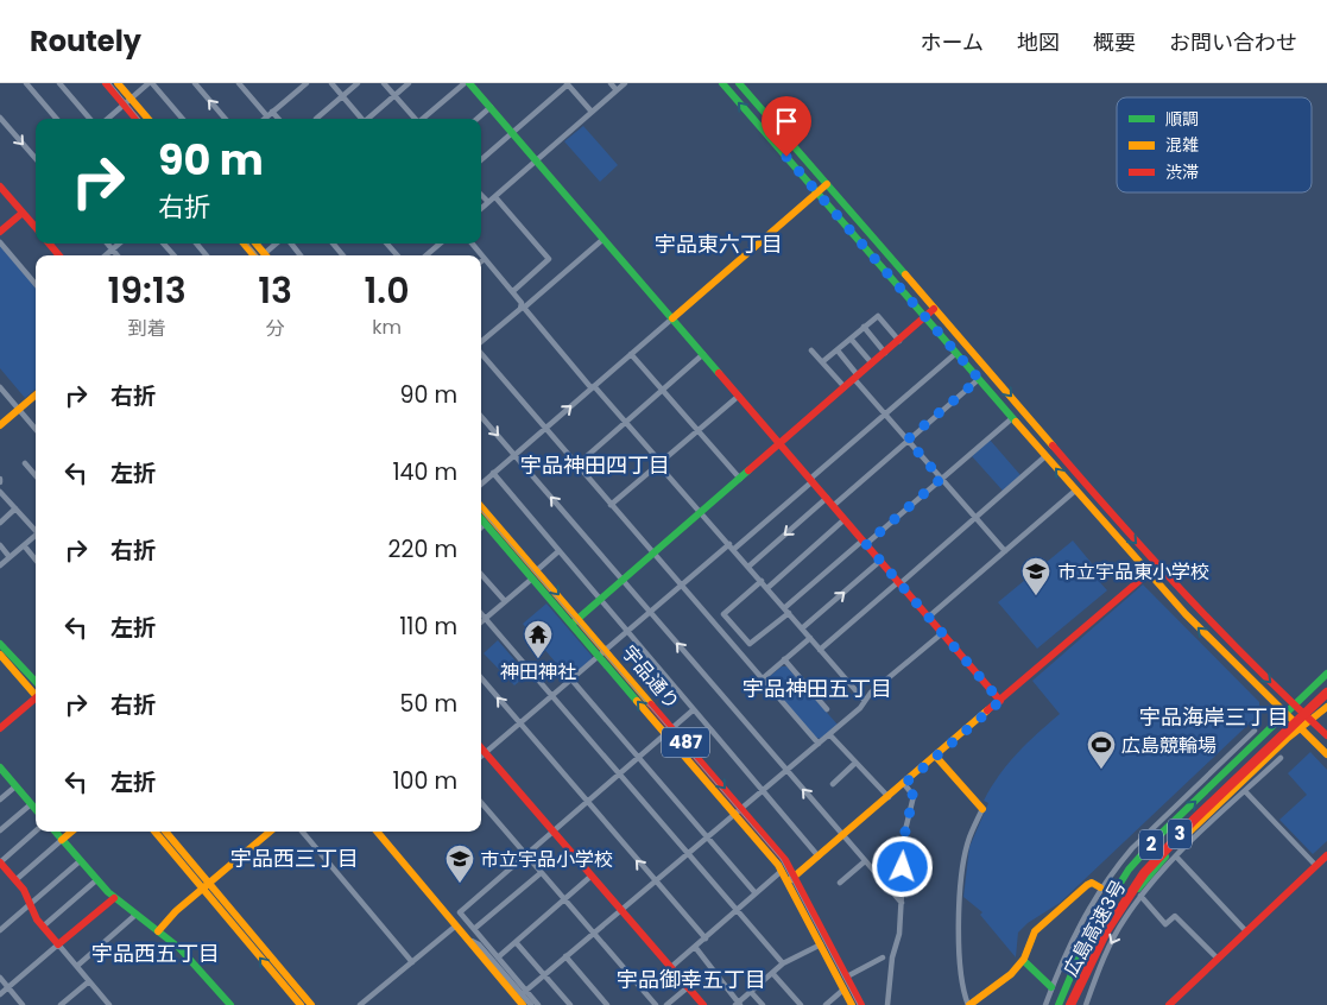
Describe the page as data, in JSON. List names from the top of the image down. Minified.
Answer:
{"streets":{"main road":["宇品通り","487","3","2","広島高速3号"]},"crossings":[["2","広島高速3号"]],"districts":["宇品東六丁目","宇品神田四丁目","宇品神田五丁目","宇品海岸三丁目","宇品西三丁目","宇品西五丁目","宇品御幸五丁目"],"places":{"school or university":["市立宇品東小学校","市立宇品小学校"],"temple":["神田神社"],"sports":["広島競輪場"]},"legend":["順調","混雑","渋滞"],"page":{"header":"Routely","nav":["ホーム","地図","概要","お問い合わせ"],"turn":["90 m","右折"],"eta":["19:13","到着","13","分","1.0","km"],"list":[{"name":"右折","value":"90 m"},{"name":"左折","value":"140 m"},{"name":"右折","value":"220 m"},{"name":"左折","value":"110 m"},{"name":"右折","value":"50 m"},{"name":"左折","value":"100 m"}]}}
